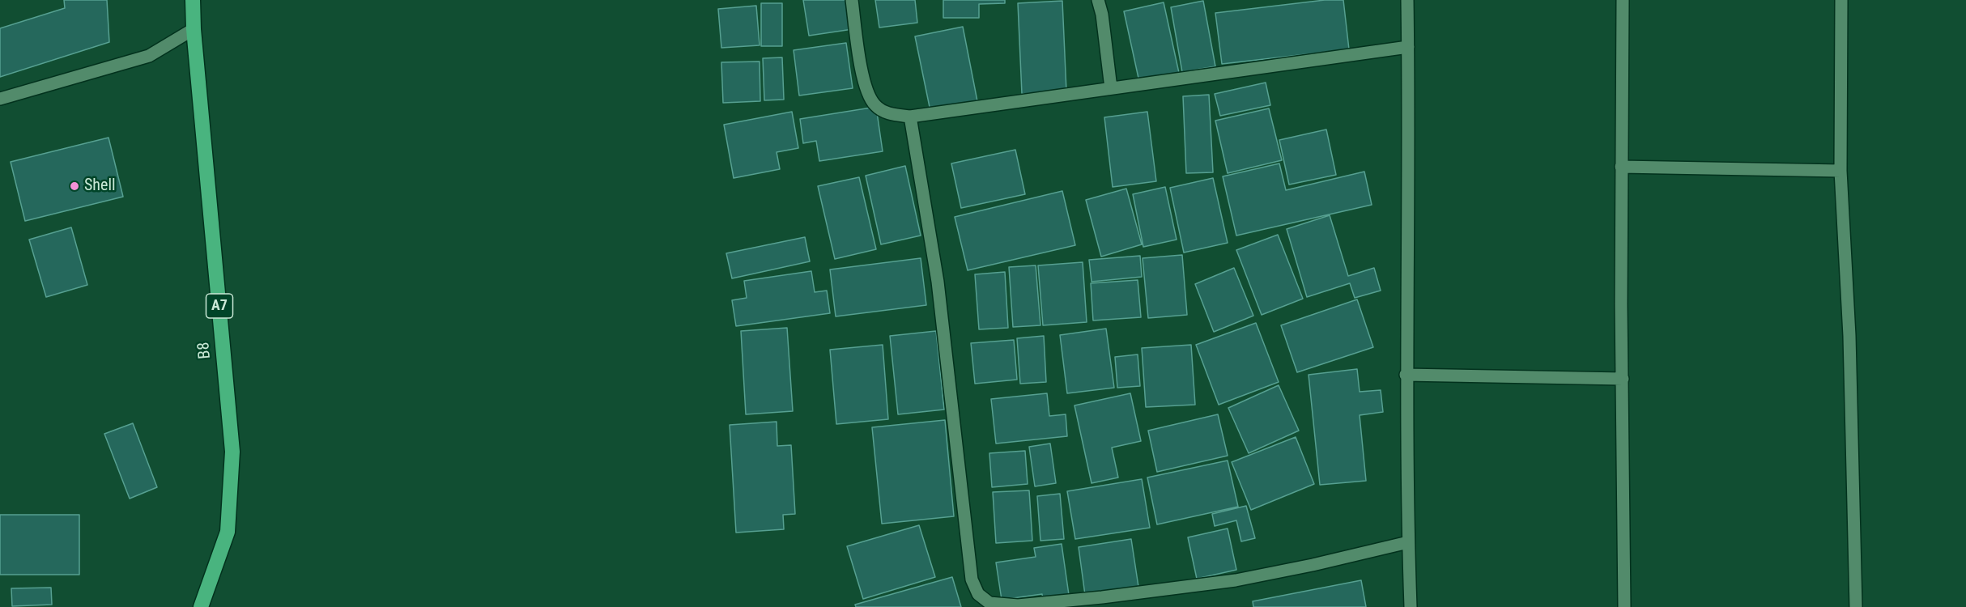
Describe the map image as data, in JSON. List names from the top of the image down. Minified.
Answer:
{"streets":{"highway":["A7","B8"]},"places":["Shell"]}
